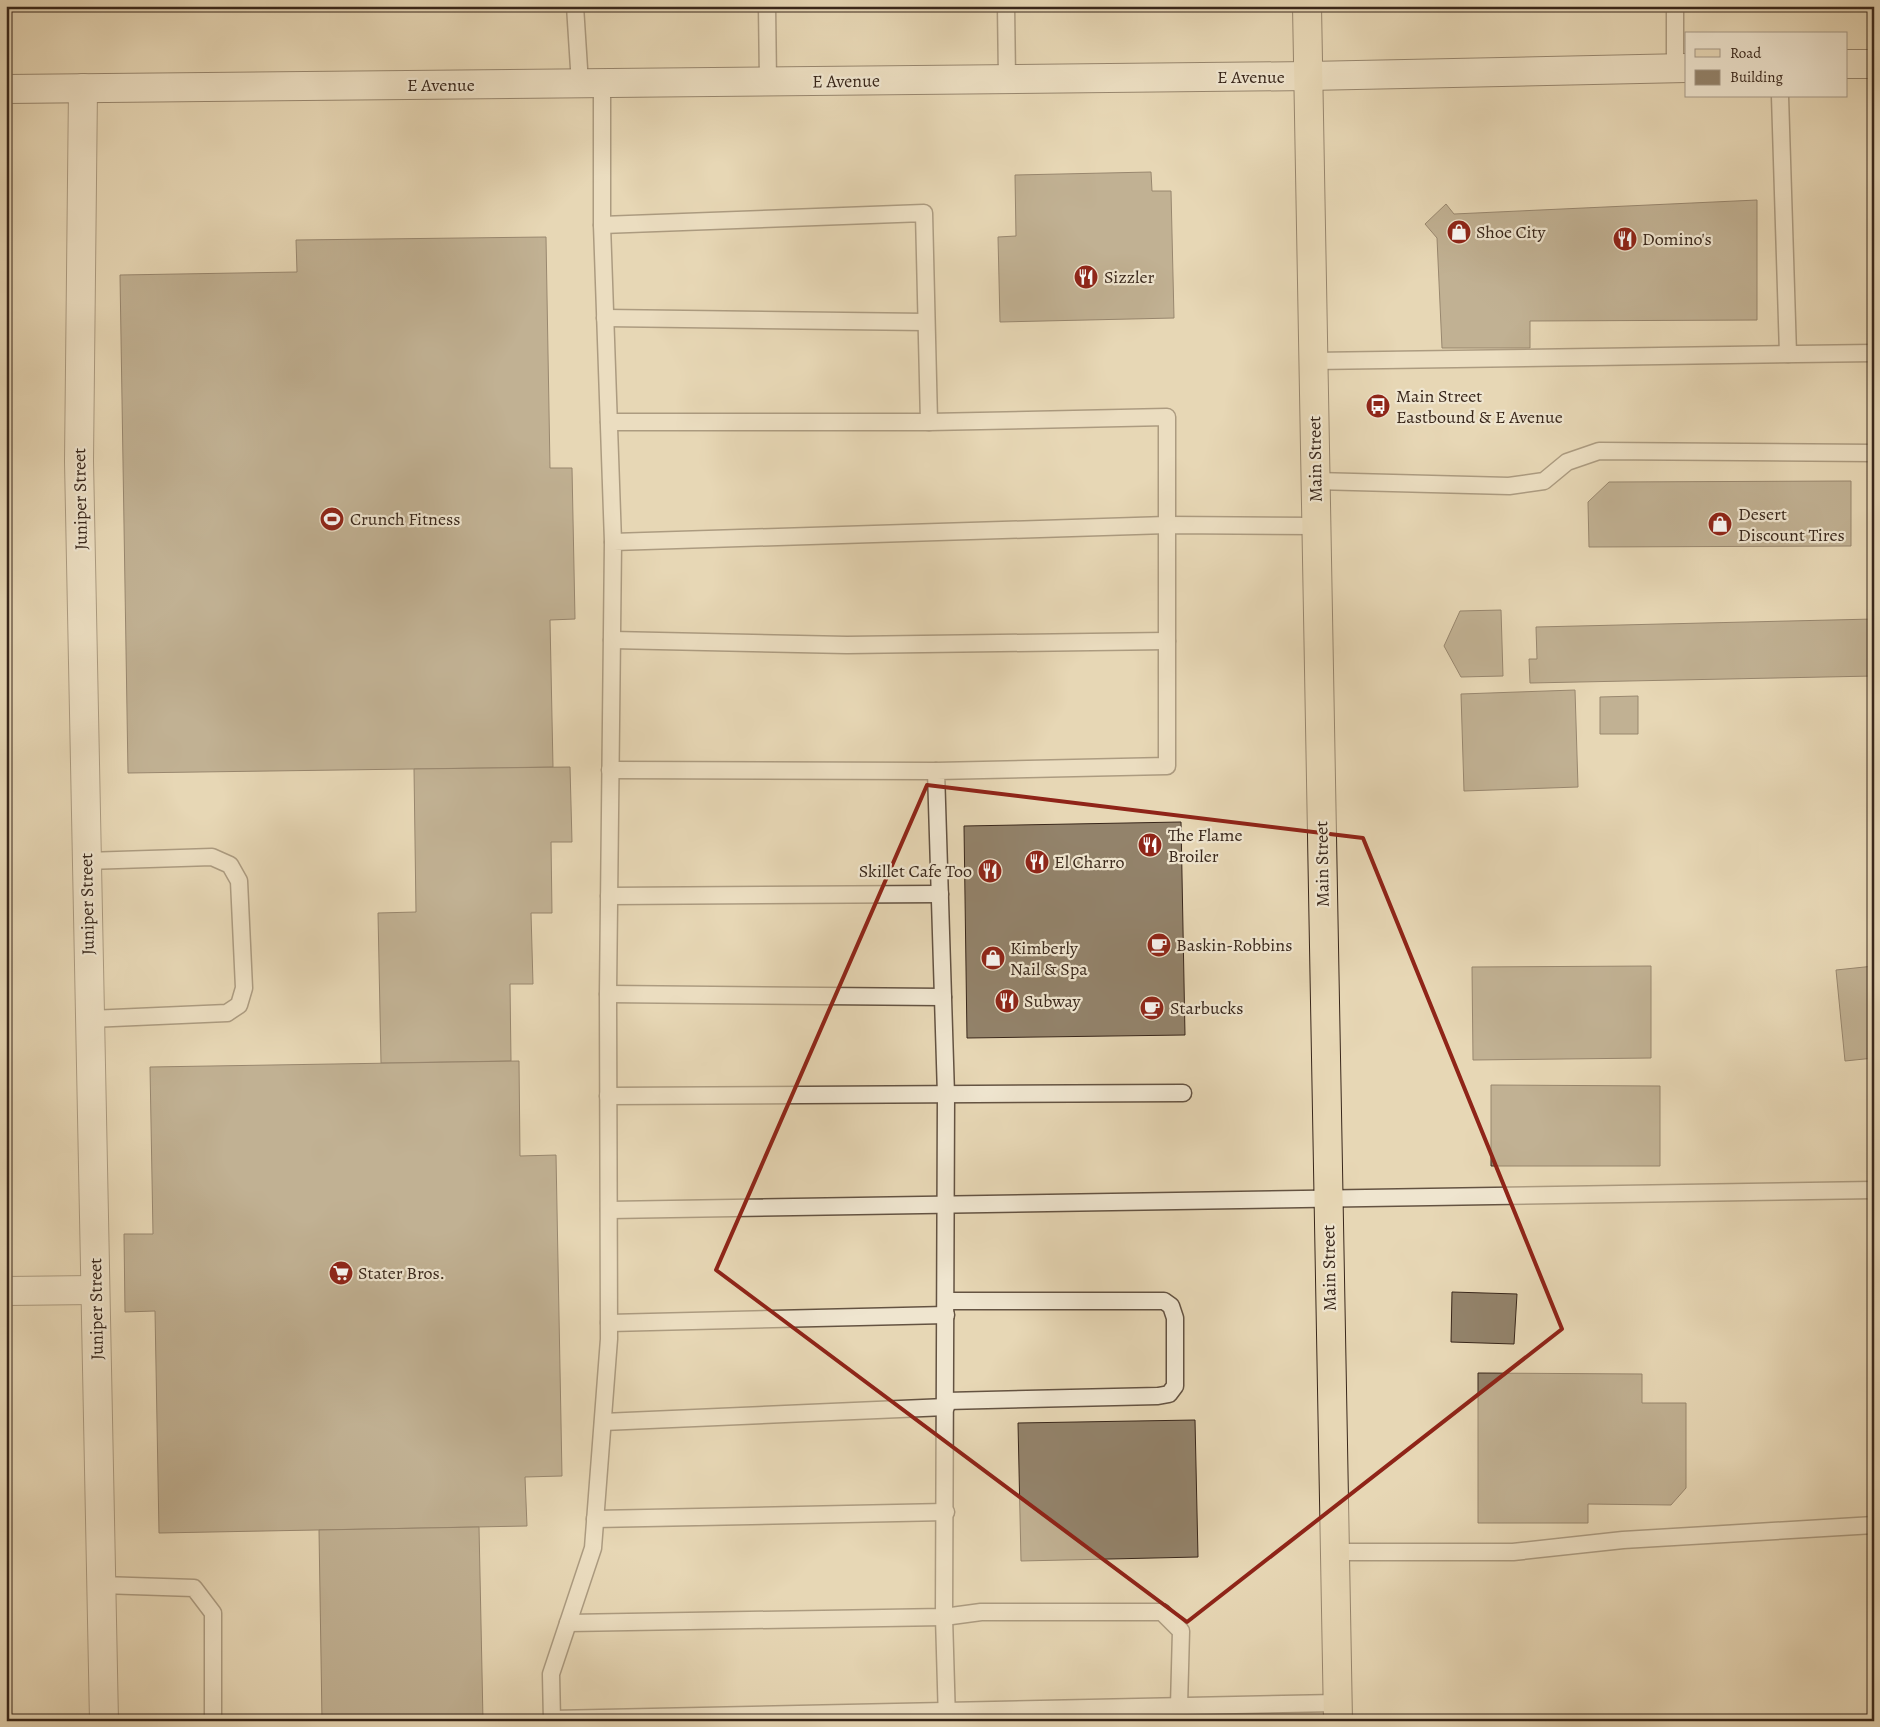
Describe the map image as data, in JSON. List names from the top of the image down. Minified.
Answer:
{"streets":{"main road":["Main Street"],"street":["E Avenue","Juniper Street"]},"crossings":[["E Avenue","Main Street"],["E Avenue","Juniper Street"]],"places":{"shop":["Shoe City","Desert Discount Tires","Kimberly Nail & Spa"],"restaurant":["Domino's","Sizzler","The Flame Broiler","El Charro","Skillet Cafe Too","Subway"],"bus stop":["Main Street Eastbound & E Avenue"],"sports":["Crunch Fitness"],"cafe":["Baskin-Robbins","Starbucks"],"supermarket":["Stater Bros."]},"legend":["Road","Building"]}
